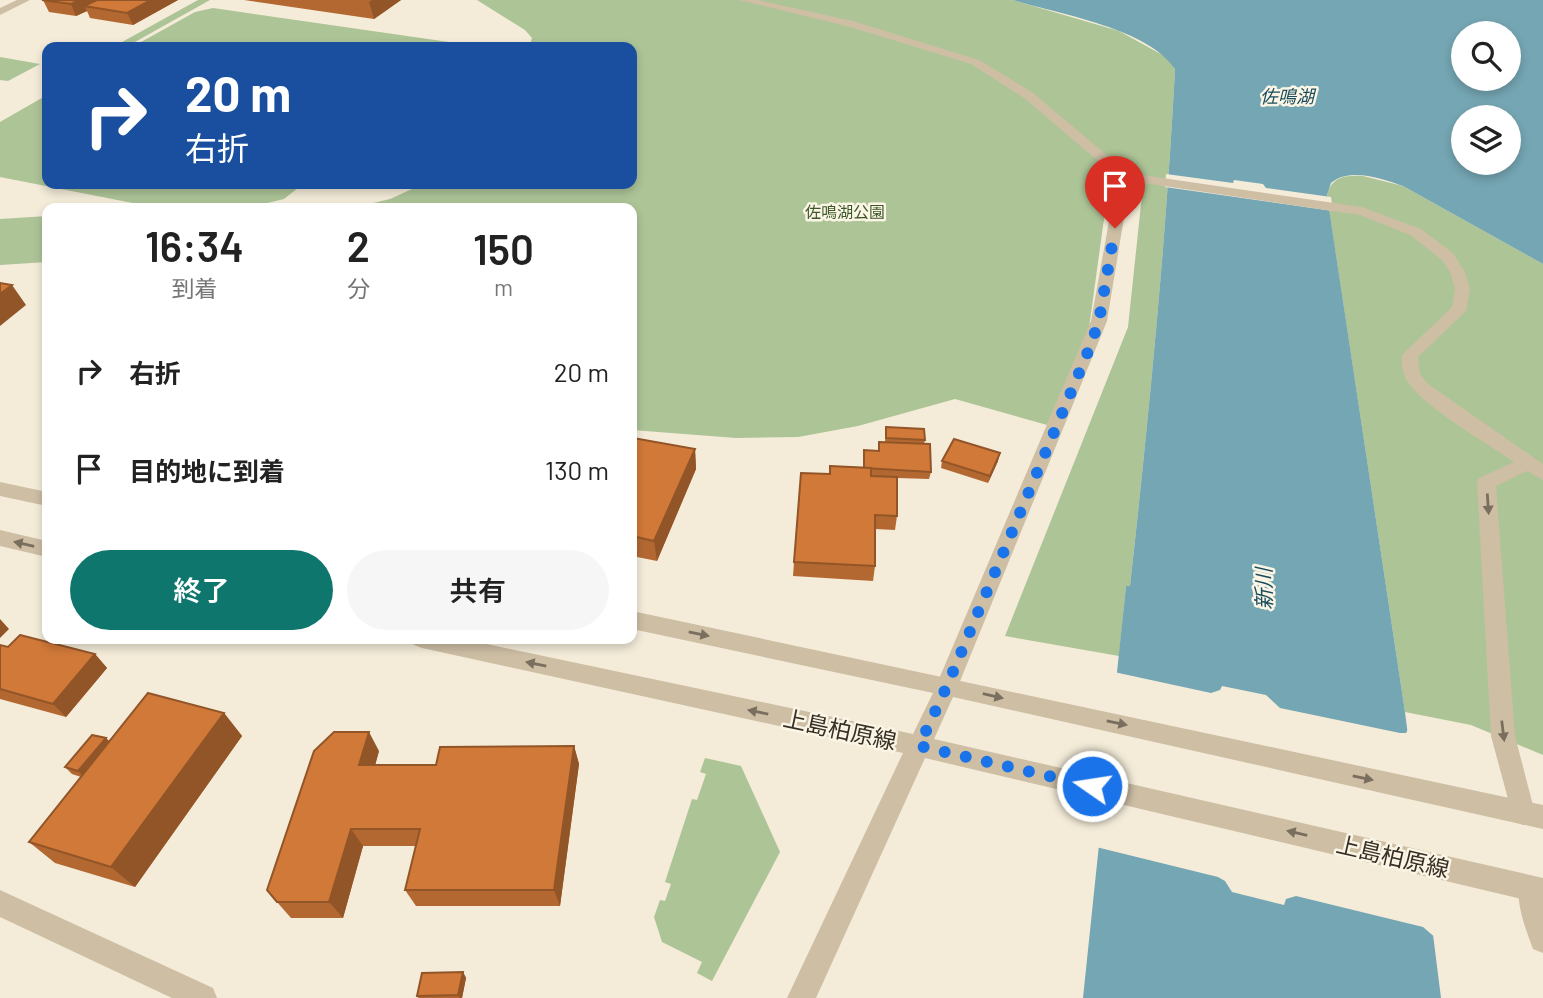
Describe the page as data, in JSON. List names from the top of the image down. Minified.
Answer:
{"streets":{"street":["上島柏原線"]},"water":["佐鳴湖","新川"],"parks":["佐鳴湖公園"],"page":{"turn":["20 m","右折"],"eta":["16:34","到着","2","分","150","m"],"list":[{"name":"右折","value":"20 m"},{"name":"目的地に到着","value":"130 m"}],"buttons":["終了","共有"]}}
